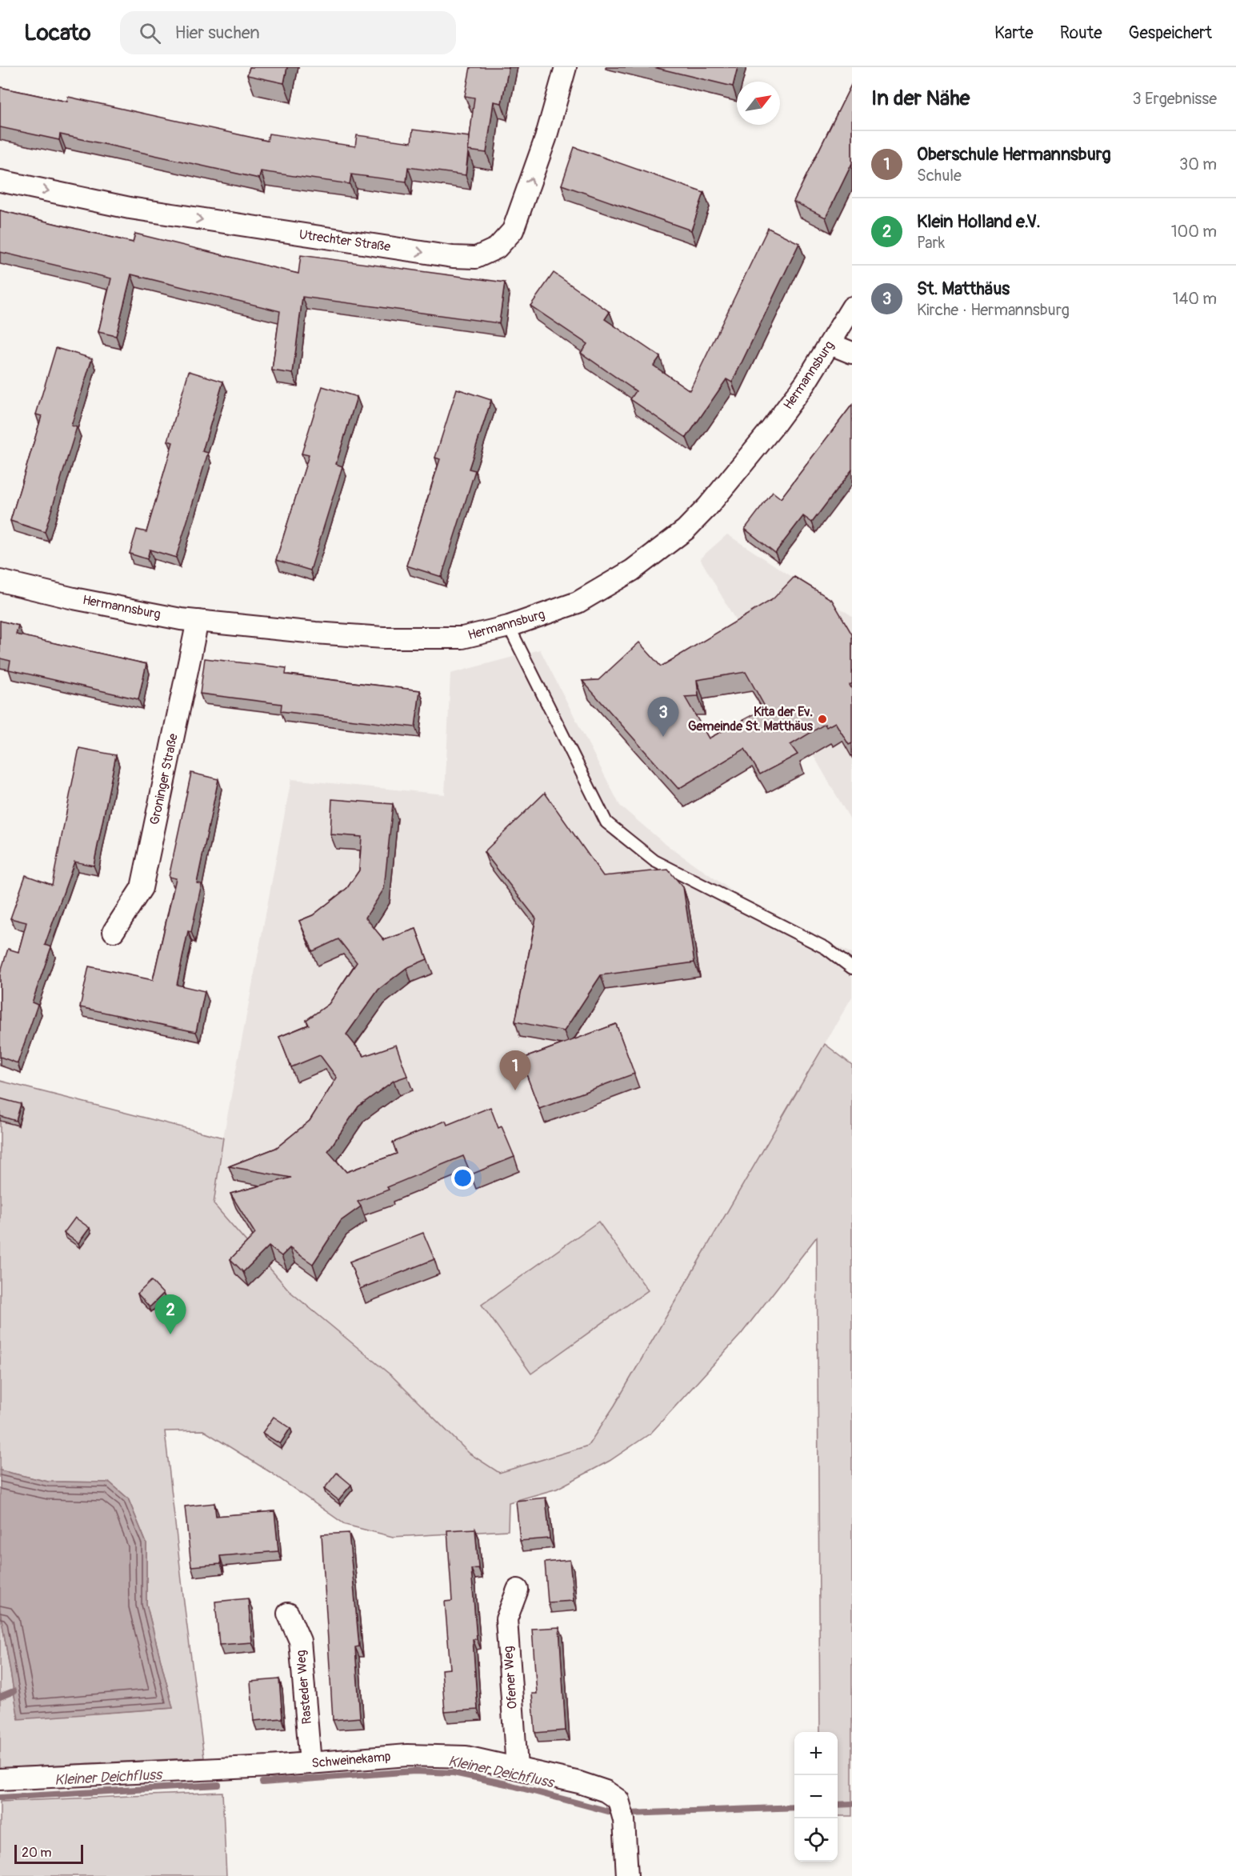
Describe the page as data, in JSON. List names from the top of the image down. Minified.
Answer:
{"streets":{"street":["Utrechter Straße","Hermannsburg","Groninger Straße","Ofener Weg","Rasteder Weg","Schweinekamp"]},"crossings":[["Hermannsburg","Groninger Straße"],["Ofener Weg","Schweinekamp"],["Rasteder Weg","Schweinekamp"]],"one_way":["Utrechter Straße"],"water":["Kleiner Deichfluss"],"places":["Kita der Ev. Gemeinde St. Matthäus"],"scale_bar":"20 m","north":"top right","page":{"header":"Locato","search":"Hier suchen","nav":["Karte","Route","Gespeichert"],"heading":["In der Nähe","3 Ergebnisse"],"list":[{"mark":"1","name":"Oberschule Hermannsburg","note":"Schule","value":"30 m"},{"mark":"2","name":"Klein Holland e.V.","note":"Park","value":"100 m"},{"mark":"3","name":"St. Matthäus","note":"Kirche · Hermannsburg","value":"140 m"}],"pins":["3","1","2"],"map_buttons":["+","−"],"scale":"20 m"}}
